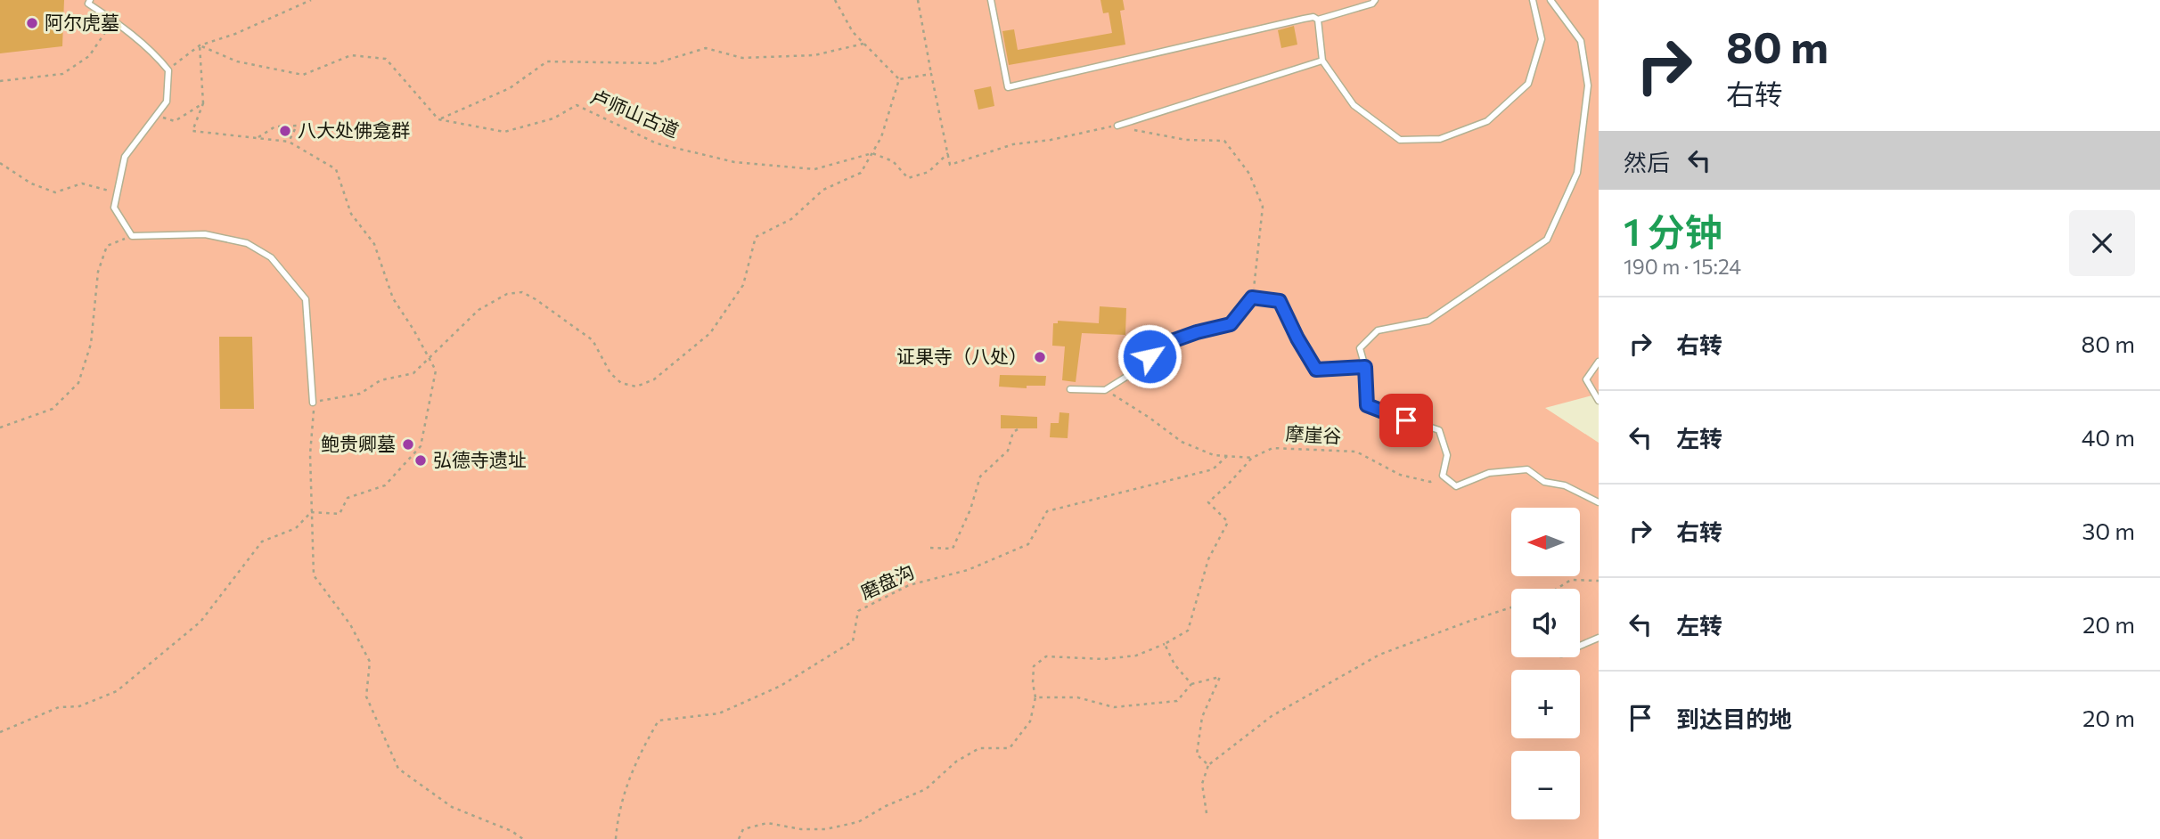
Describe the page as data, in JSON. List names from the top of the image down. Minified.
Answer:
{"streets":{"path":["卢师山古道","摩崖谷","磨盘沟"]},"places":["阿尔虎墓","八大处佛龛群","证果寺（八处）","鲍贵卿墓","弘德寺遗址"],"north":"left","page":{"turn":["80 m","右转"],"then":"然后","heading":["1 分钟","190 m · 15:24"],"list":[{"name":"右转","value":"80 m"},{"name":"左转","value":"40 m"},{"name":"右转","value":"30 m"},{"name":"左转","value":"20 m"},{"name":"到达目的地","value":"20 m"}],"map_buttons":["+","−"]}}
